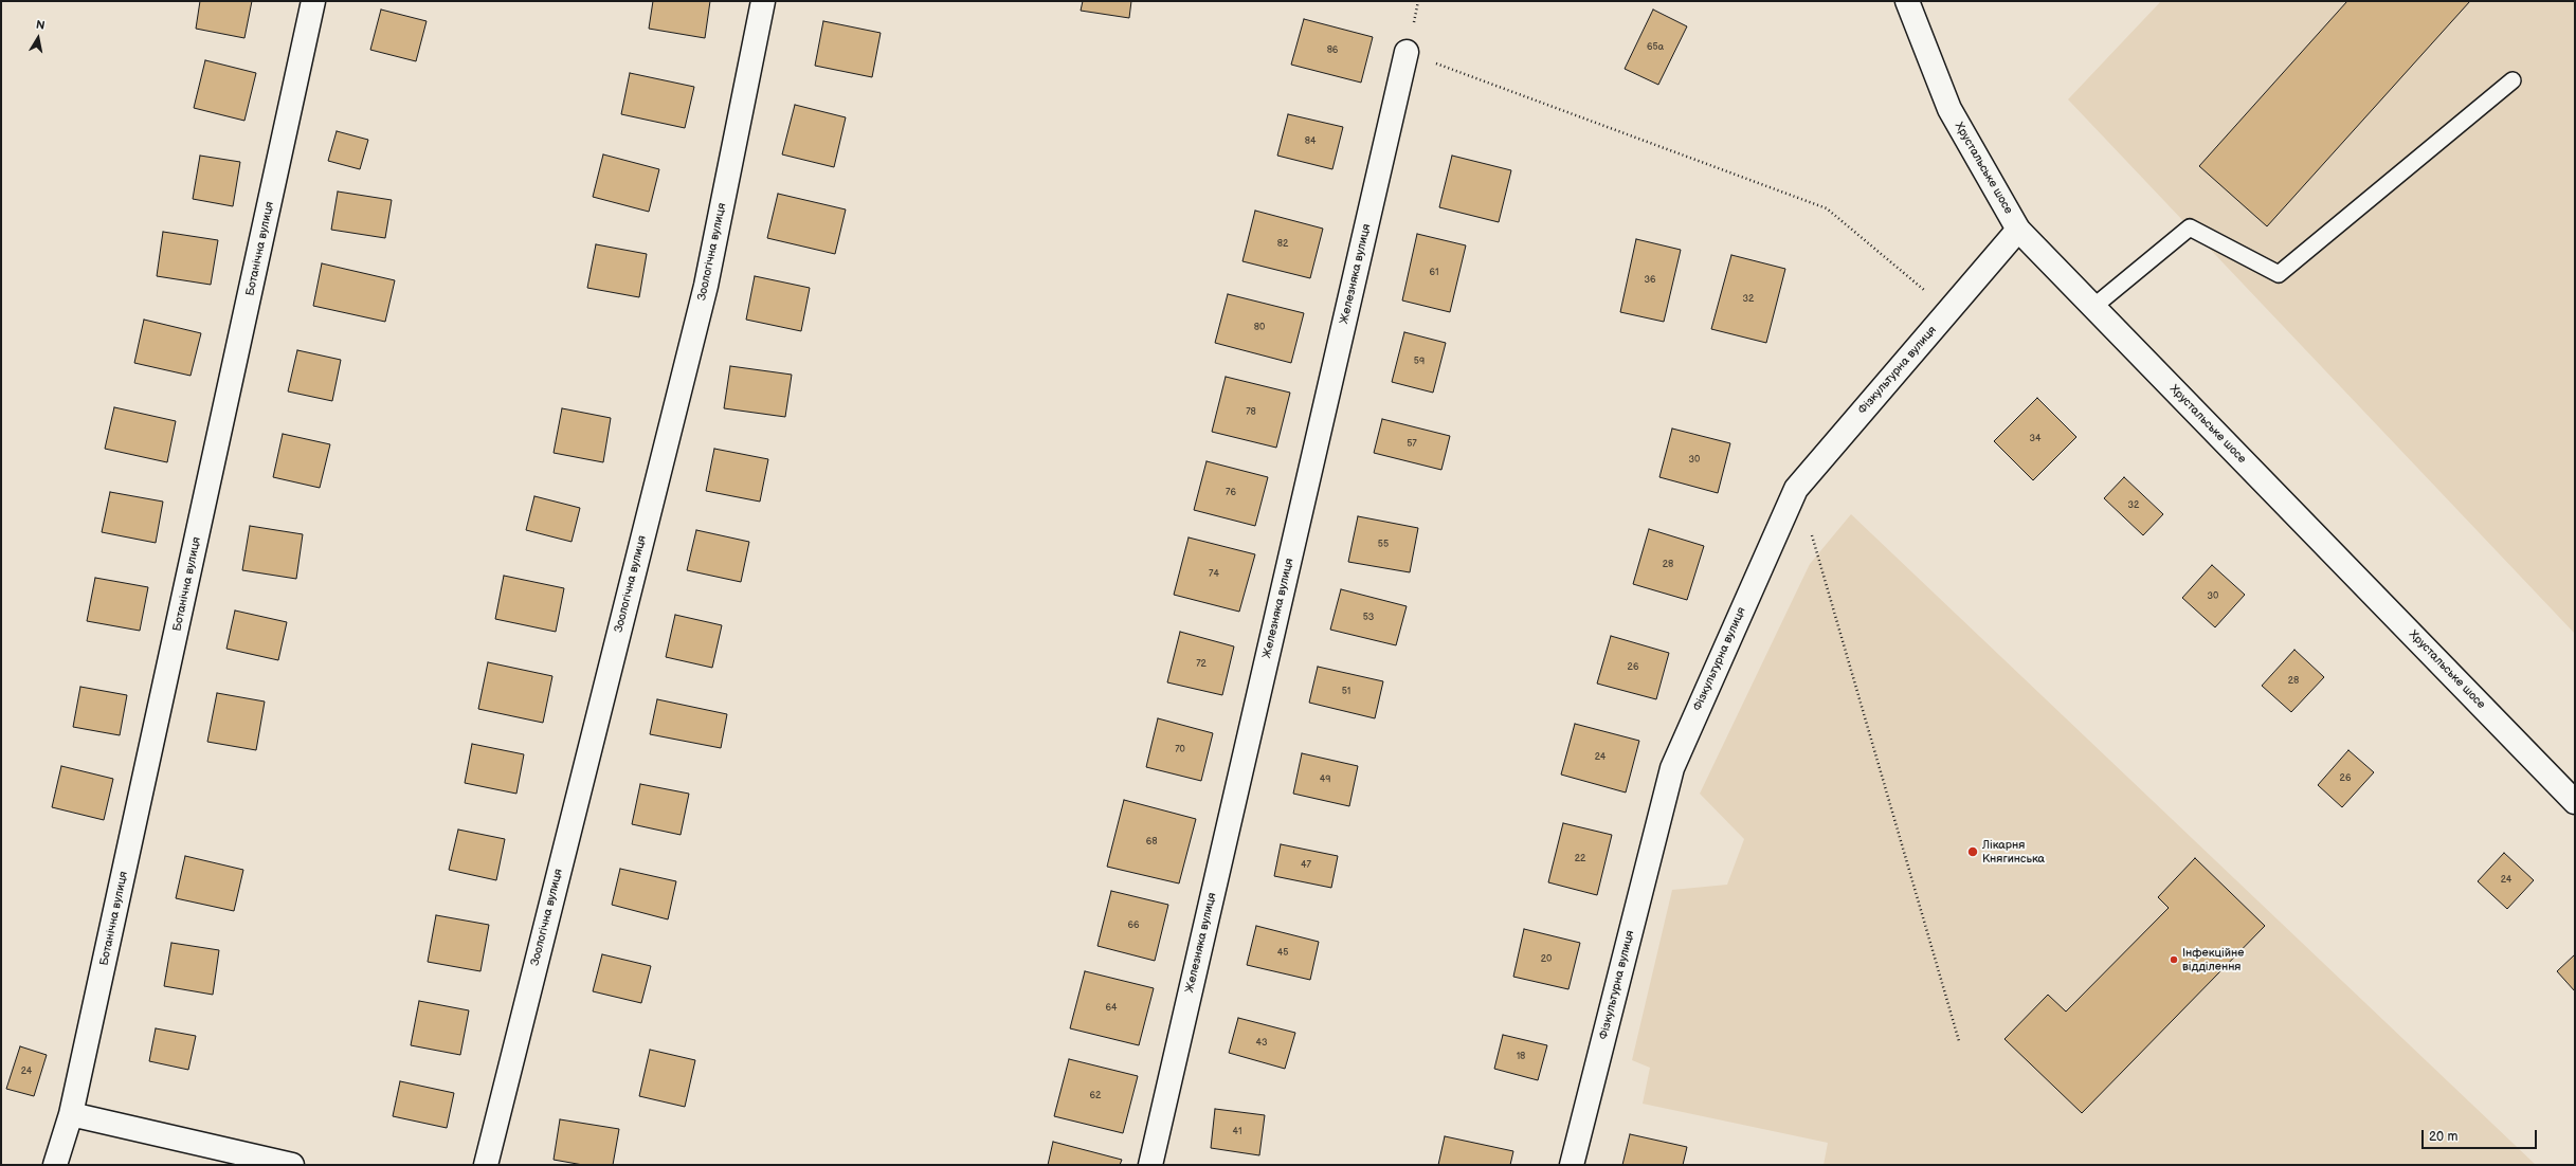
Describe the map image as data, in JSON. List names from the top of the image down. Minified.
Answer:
{"streets":{"street":["Хрустальське шосе","Ботанічна вулиця","Зоологічна вулиця","Железняка вулиця","Фізкультурна вулиця"]},"crossings":[["Хрустальське шосе","Фізкультурна вулиця"]],"places":["Лікарня Княгинська","Інфекційне відділення"],"house_numbers":["65а","86","84","82","61","36","32","80","59","78","34","57","30","76","32","55","28","74","30","53","72","26","28","51","70","24","26","49","68","22","47","24","66","45","20","64","43","18","24","62","41"],"scale_bar":"20 m","north":"top"}
